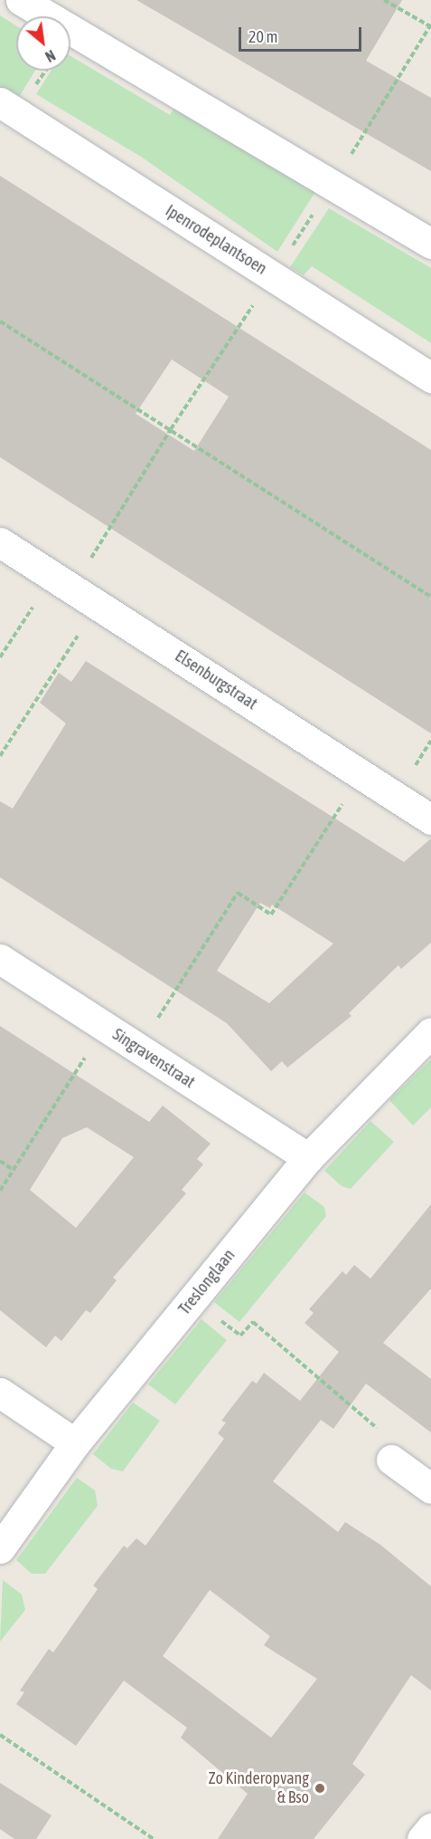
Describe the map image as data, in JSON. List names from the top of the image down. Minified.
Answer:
{"streets":{"street":["Ipenrodeplantsoen","Elsenburgstraat","Singravenstraat","Treslonglaan"]},"crossings":[["Singravenstraat","Treslonglaan"]],"places":["Zo Kinderopvang & Bso"],"scale_bar":"20 m","north":"bottom right"}
